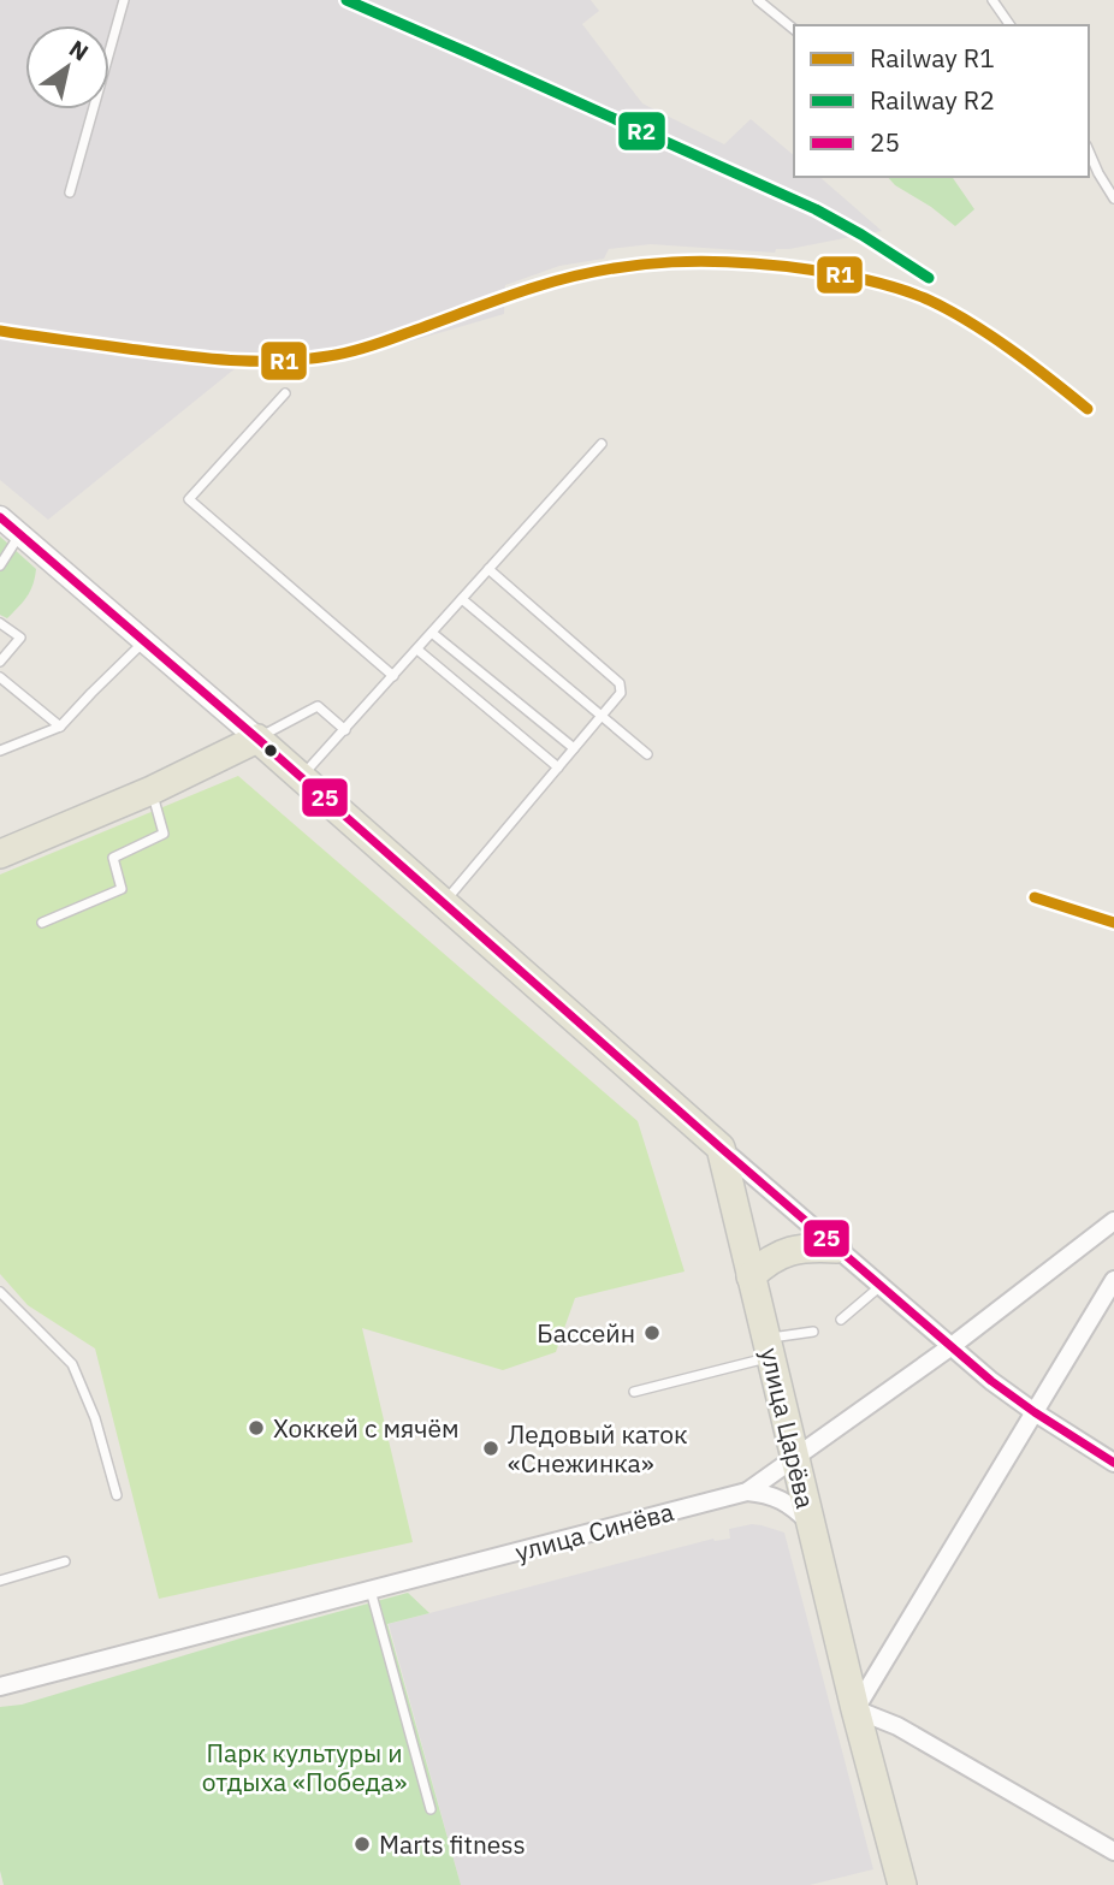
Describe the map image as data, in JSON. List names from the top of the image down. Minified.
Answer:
{"streets":{"main road":["улица Царёва"],"street":["улица Синёва"]},"crossings":[["улица Царёва","улица Синёва"]],"parks":["Парк культуры и отдыха «Победа»"],"places":["Бассейн","Хоккей с мячём","Ледовый каток «Снежинка»","Marts fitness"],"lines":["rail line R2","rail line R1","transit line 25"],"legend":["Railway R1","Railway R2","25"],"north":"top right"}
